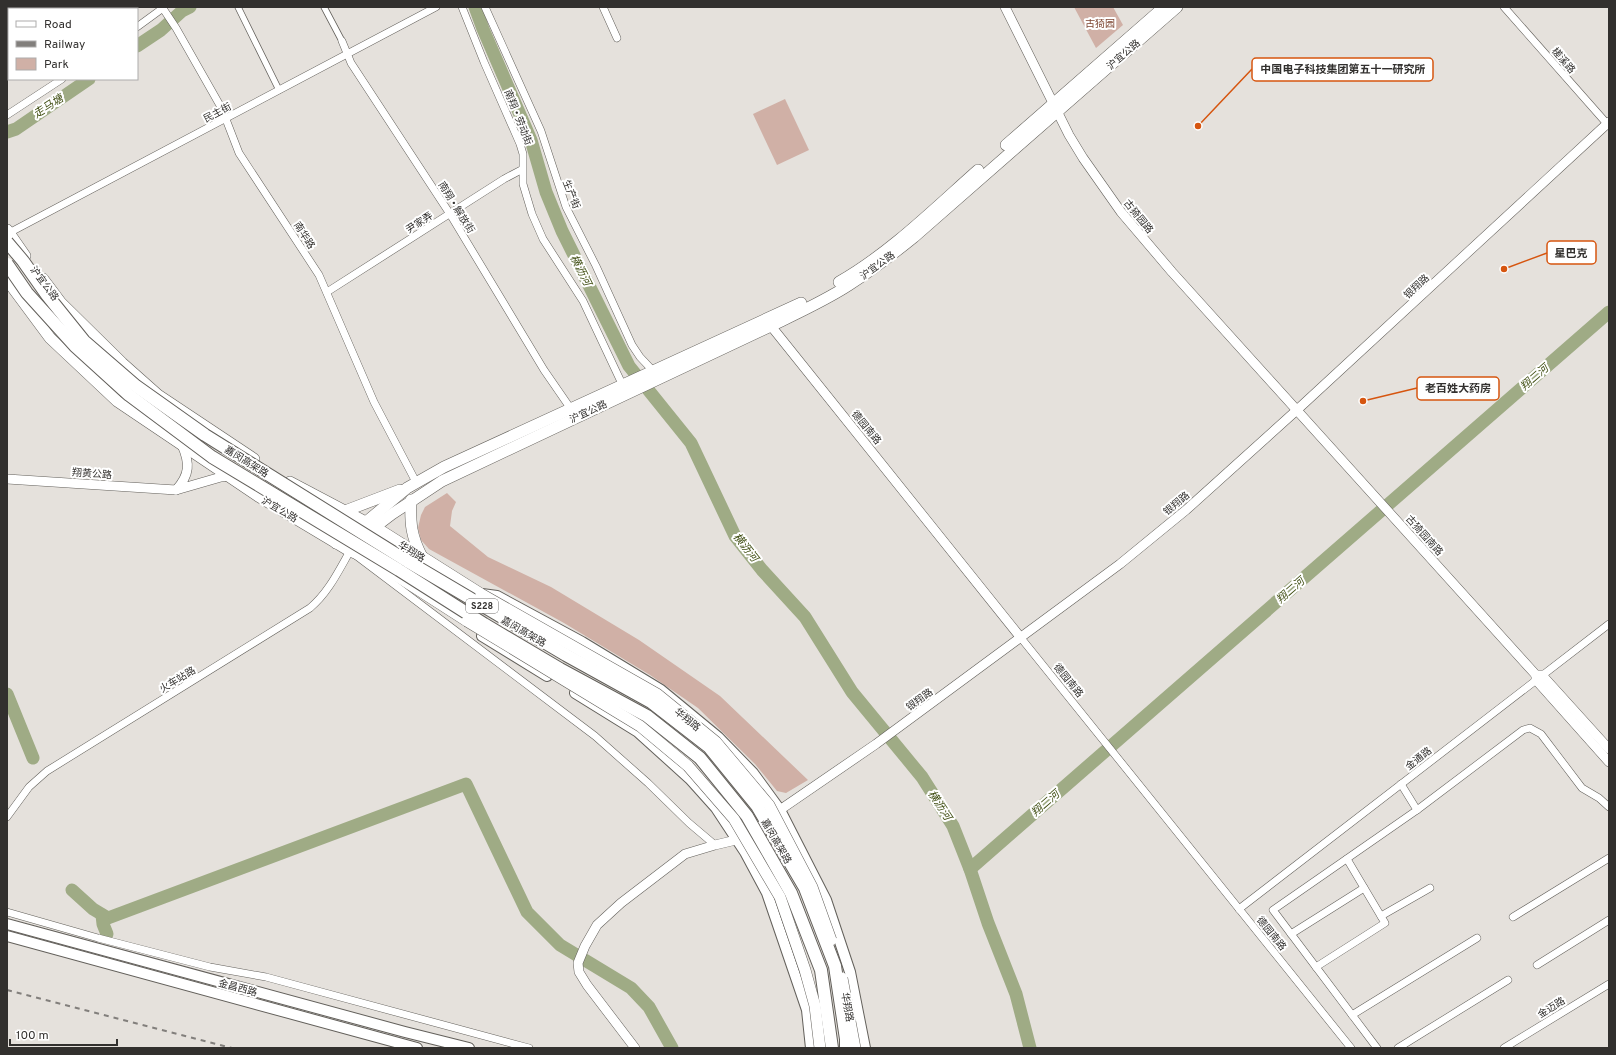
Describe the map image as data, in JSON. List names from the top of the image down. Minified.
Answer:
{"streets":{"highway":["嘉闵高架路","S228"],"main road":["沪宜公路","华翔路","金昌西路"],"street":["槎溪路","民主街","南翔 • 劳动街","生产街","南翔 • 解放街","古猗园路","尹家弄","南华路","银翔路","德园南路","翔黄公路","古猗园南路","火车站路","金通路","金迈路"]},"crossings":[["沪宜公路","民主街"],["沪宜公路","南翔 • 劳动街"],["沪宜公路","生产街"],["沪宜公路","南翔 • 解放街"],["沪宜公路","古猗园路"],["沪宜公路","南华路"],["沪宜公路","德园南路"],["沪宜公路","嘉闵高架路"],["沪宜公路","华翔路"],["沪宜公路","火车站路"],["槎溪路","银翔路"],["民主街","南翔 • 解放街"],["民主街","南华路"],["民主街","嘉闵高架路"],["南翔 • 劳动街","尹家弄"],["南翔 • 解放街","尹家弄"],["古猗园路","银翔路"],["古猗园路","古猗园南路"],["尹家弄","南华路"],["银翔路","德园南路"],["银翔路","古猗园南路"],["德园南路","金通路"],["古猗园南路","金通路"]],"water":["走马塘","横沥河","翔二河"],"parks":["古猗园"],"places":["中国电子科技集团第五十一研究所","星巴克","老百姓大药房"],"legend":["Road","Railway","Park"],"scale_bar":"100 m"}
